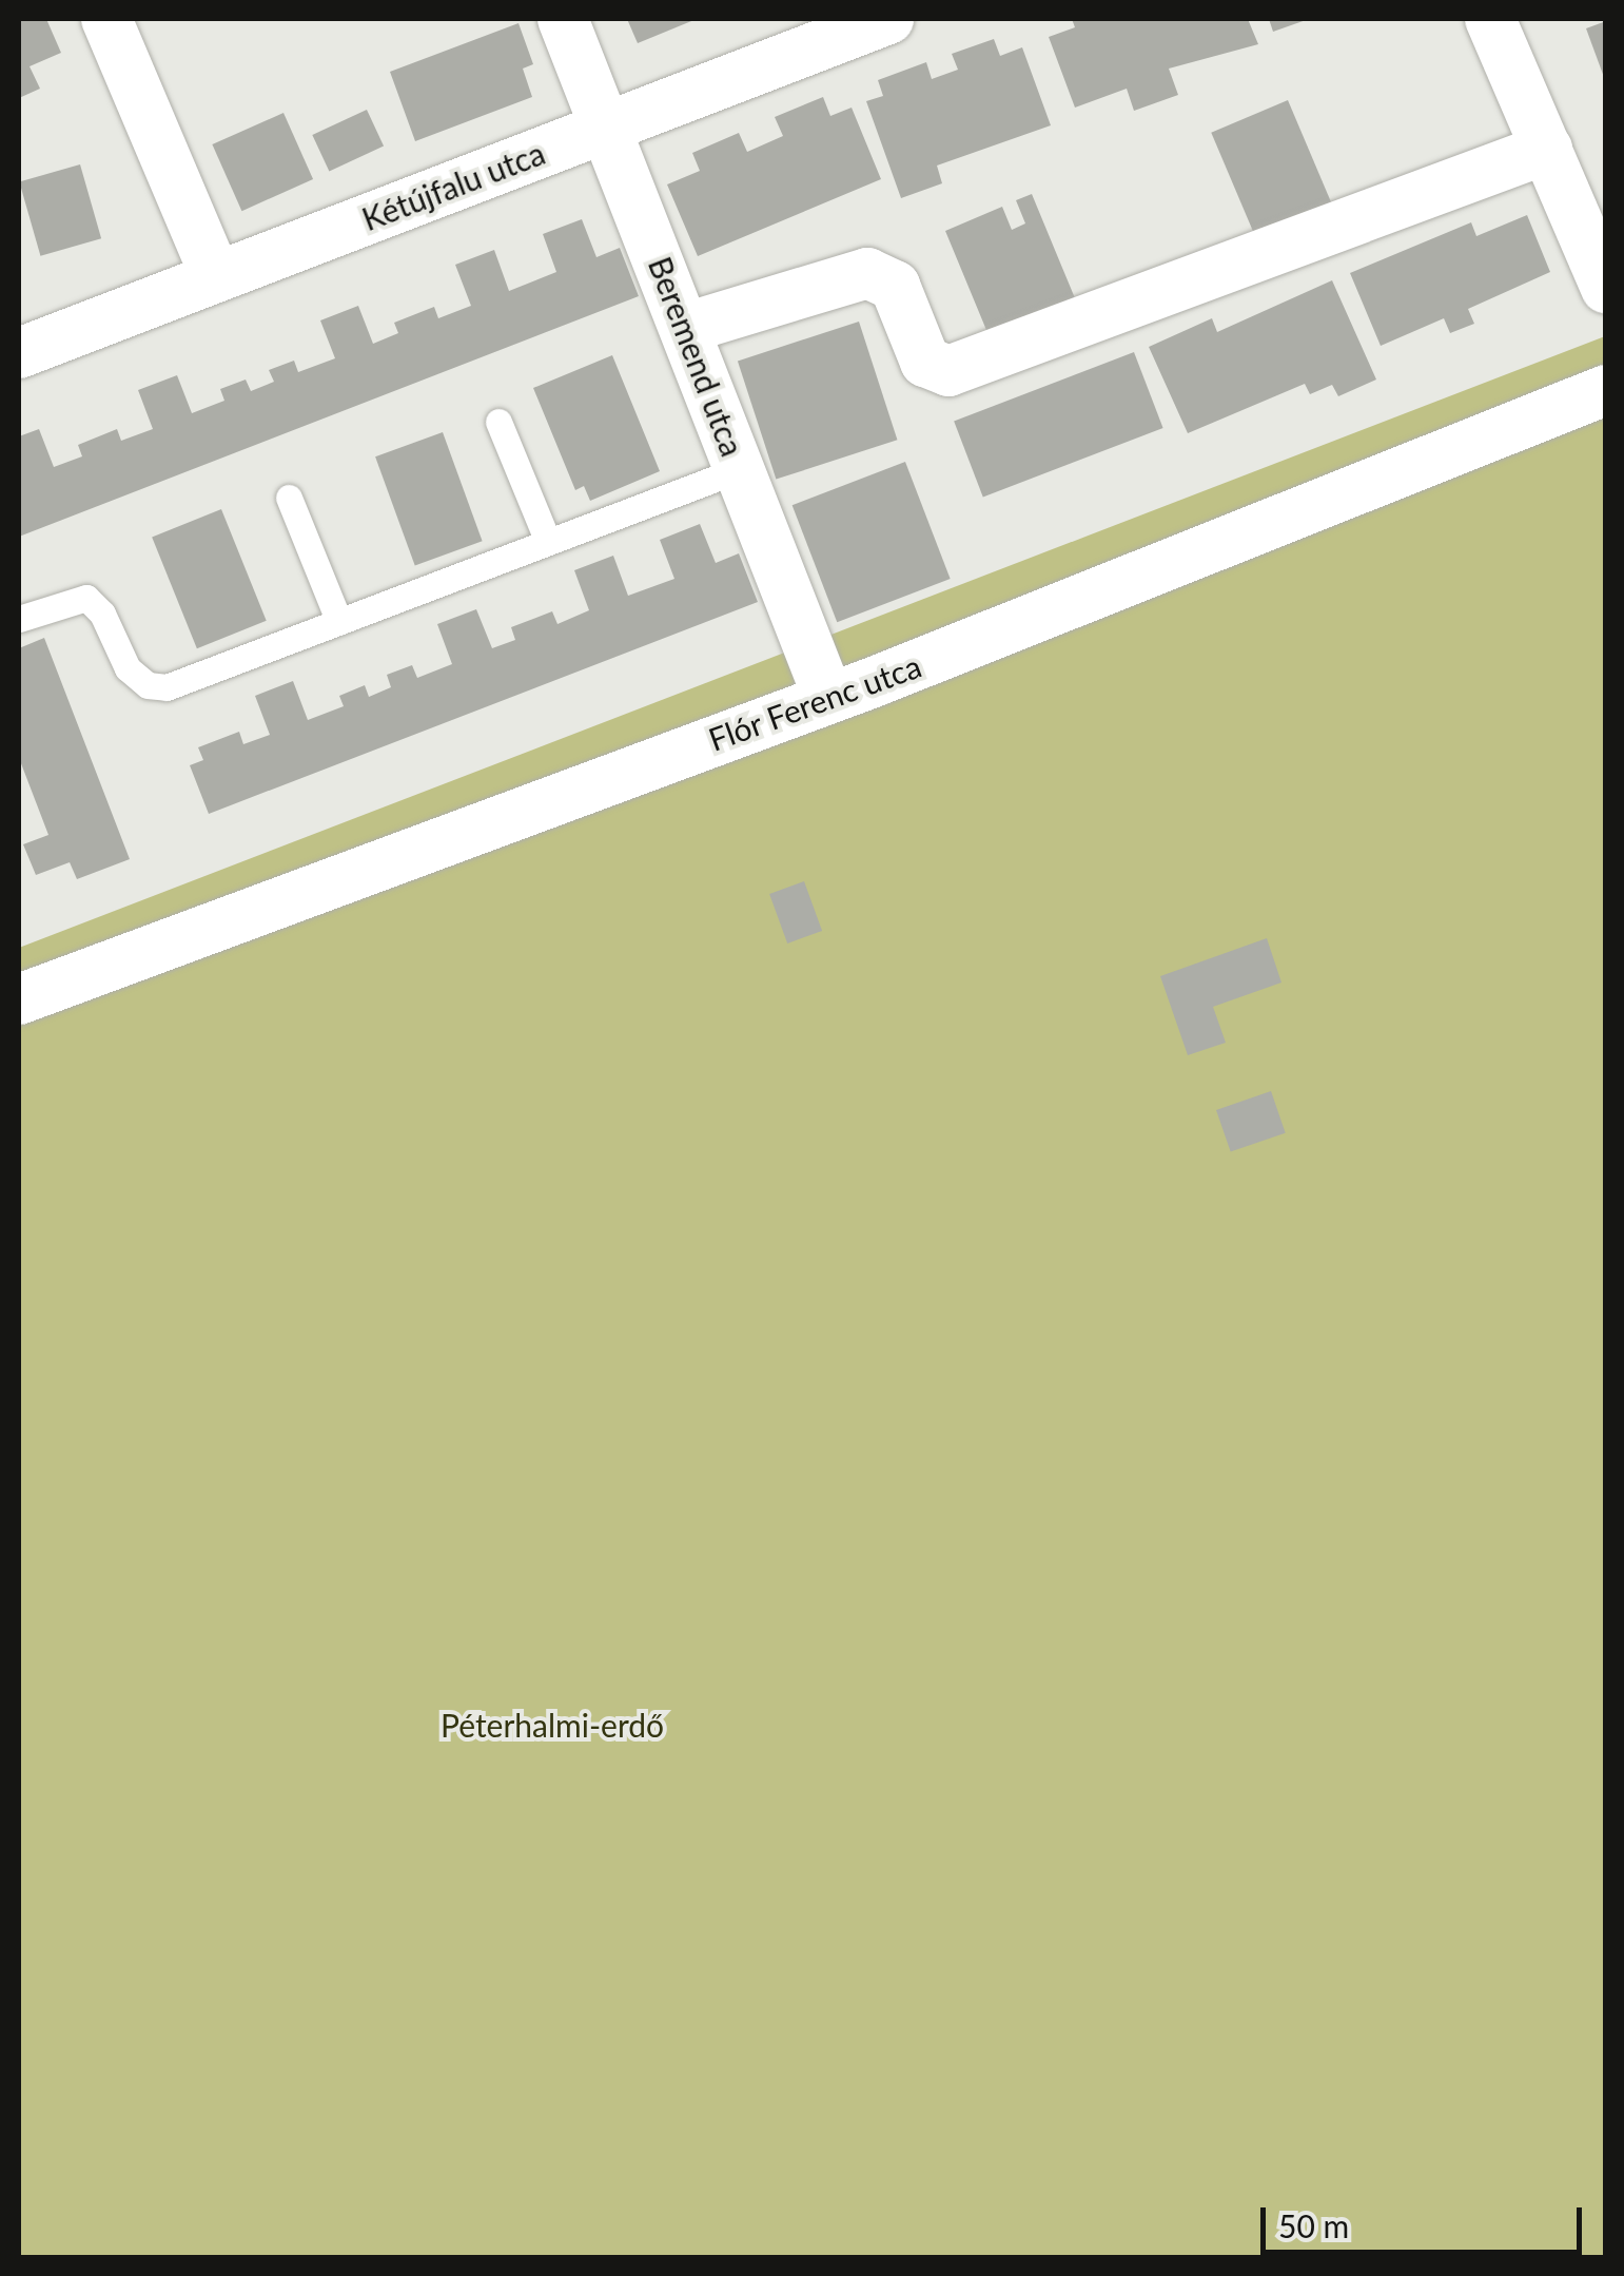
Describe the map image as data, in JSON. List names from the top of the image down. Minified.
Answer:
{"streets":{"street":["Kétújfalu utca","Beremend utca","Flór Ferenc utca"]},"crossings":[["Kétújfalu utca","Beremend utca"],["Beremend utca","Flór Ferenc utca"]],"parks":["Péterhalmi-erdő"],"scale_bar":"50 m"}
